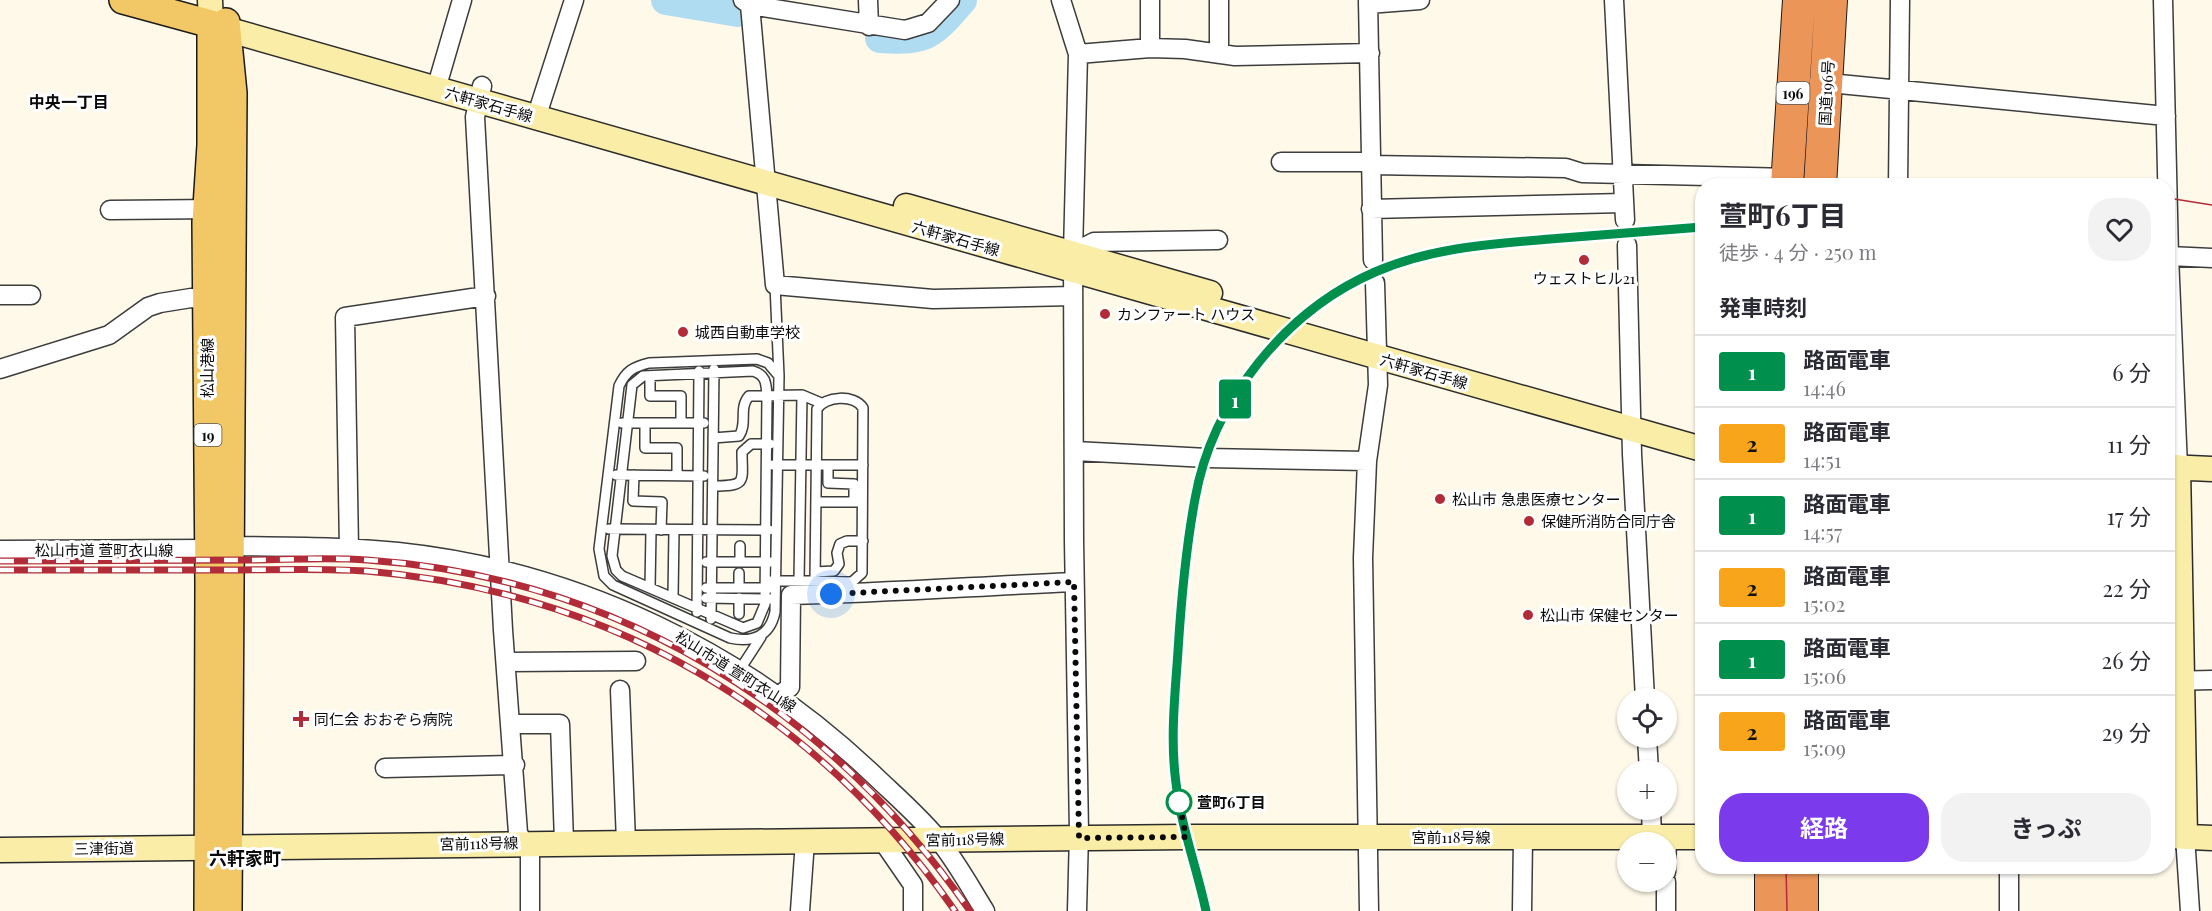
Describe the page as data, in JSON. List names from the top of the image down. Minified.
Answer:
{"streets":{"highway":["196","国道196号"],"main road":["松山港線","19"],"street":["六軒家石手線","松山市道 萱町衣山線","宮前118号線","三津街道"]},"crossings":[["六軒家石手線","松山港線"],["松山港線","松山市道 萱町衣山線"],["松山港線","宮前118号線"],["松山港線","三津街道"],["松山市道 萱町衣山線","宮前118号線"],["宮前118号線","三津街道"]],"districts":["中央一丁目","六軒家町"],"places":{"other":["ウェストヒル21","カンファート ハウス","城西自動車学校","松山市 急患医療センター","保健所消防合同庁舎","松山市 保健センター","萱町6丁目"],"health":["同仁会 おおぞら病院"]},"lines":["tram line 1"],"page":{"on_map":"1","heading":[["萱町6丁目","徒歩 · 4 分 · 250 m"],"発車時刻"],"list":[{"mark":"1","name":"路面電車","note":"14:46","value":"6 分"},{"mark":"2","name":"路面電車","note":"14:51","value":"11 分"},{"mark":"1","name":"路面電車","note":"14:57","value":"17 分"},{"mark":"2","name":"路面電車","note":"15:02","value":"22 分"},{"mark":"1","name":"路面電車","note":"15:06","value":"26 分"},{"mark":"2","name":"路面電車","note":"15:09","value":"29 分"}],"map_buttons":["+","−"],"buttons":["経路","きっぷ"]}}
